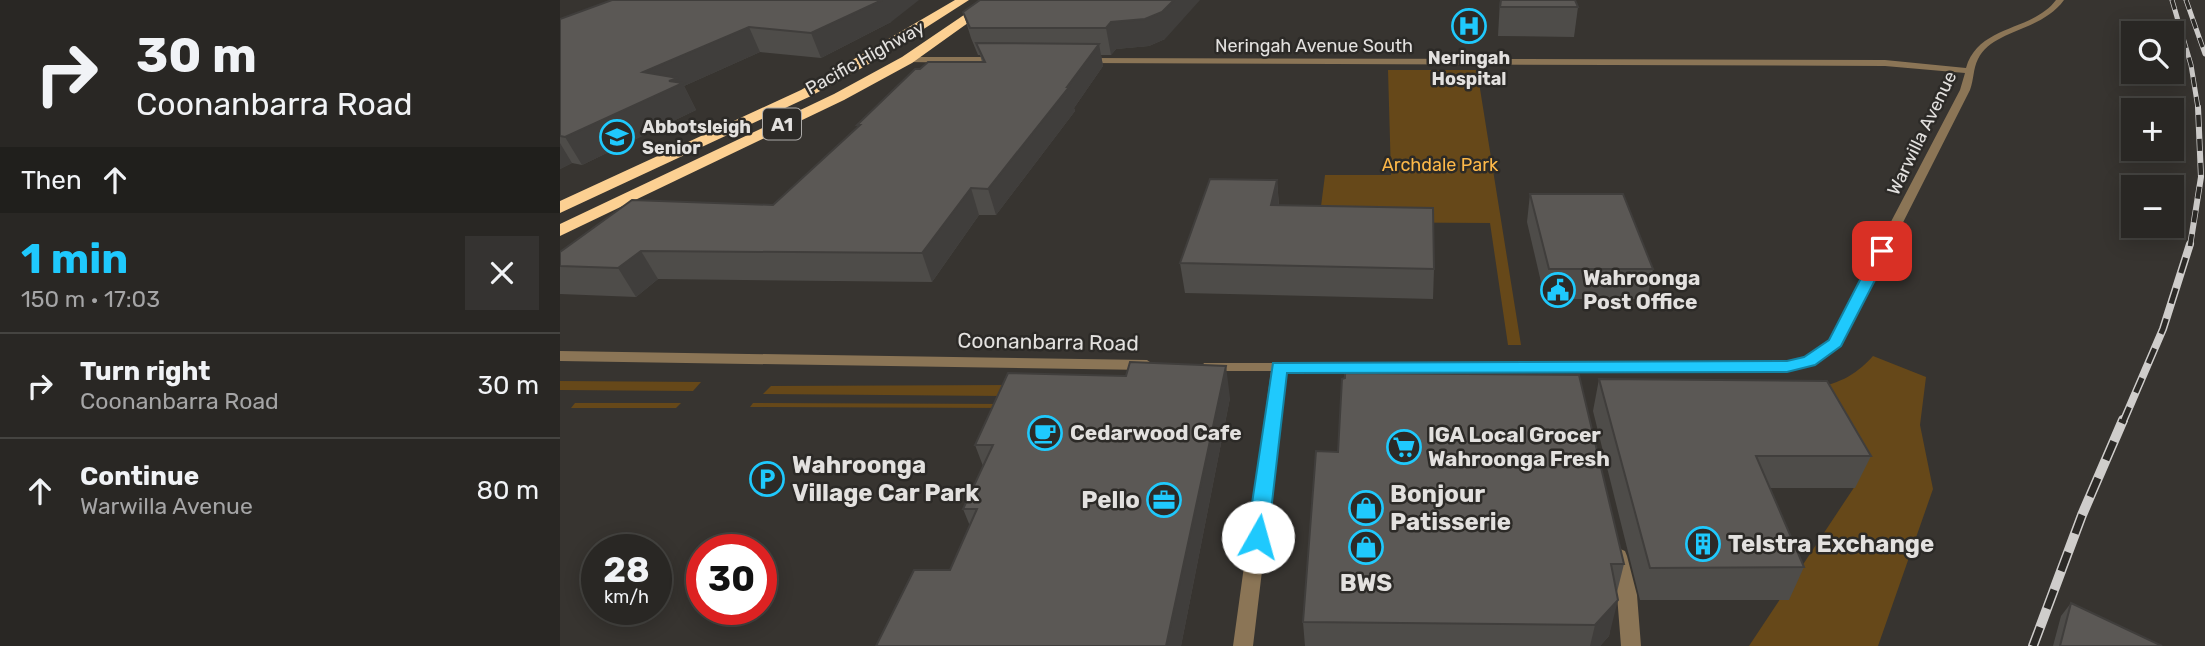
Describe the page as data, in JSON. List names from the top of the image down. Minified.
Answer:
{"streets":{"highway":["Pacific Highway","A1"],"street":["Neringah Avenue South","Warwilla Avenue","Coonanbarra Road"]},"crossings":[["Neringah Avenue South","Warwilla Avenue"]],"parks":["Archdale Park"],"places":{"hospital":["Neringah Hospital"],"school or university":["Abbotsleigh Senior"],"public building":["Wahroonga Post Office"],"cafe":["Cedarwood Cafe"],"supermarket":["IGA Local Grocer Wahroonga Fresh"],"parking":["Wahroonga Village Car Park"],"office":["Pello"],"shop":["Bonjour Patisserie","BWS"],"building":["Telstra Exchange"]},"page":{"turn":["30 m","Coonanbarra Road"],"map_buttons":["+","−"],"then":"Then","heading":["1 min","150 m · 17:03"],"list":[{"name":"Turn right","note":"Coonanbarra Road","value":"30 m"},{"name":"Continue","note":"Warwilla Avenue","value":"80 m"}],"speed":"28 km/h","limit":"30"}}
